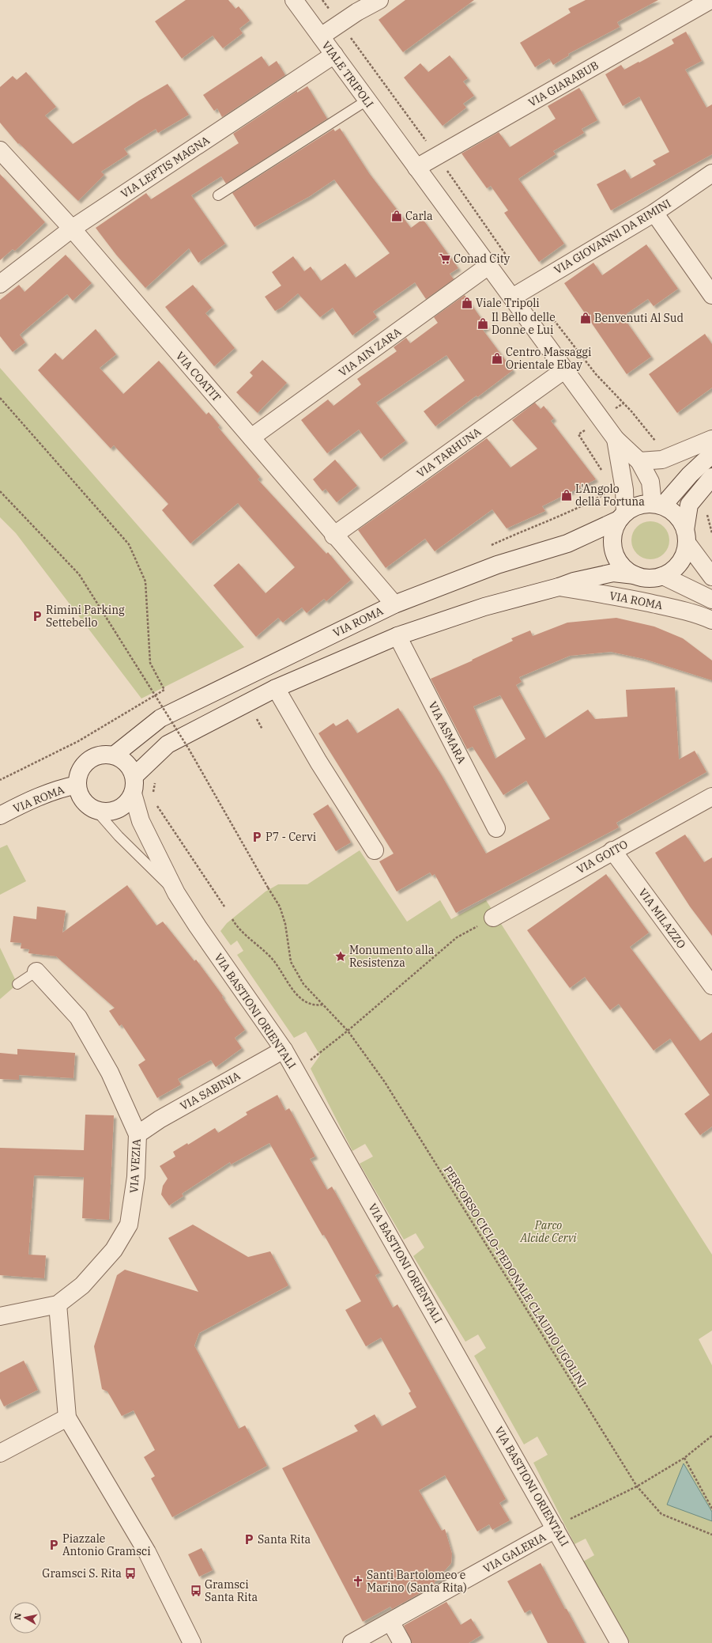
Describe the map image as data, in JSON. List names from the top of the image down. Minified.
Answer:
{"streets":{"street":["VIALE TRIPOLI","VIA GIARABUB","VIA LEPTIS MAGNA","VIA GIOVANNI DA RIMINI","VIA AIN ZARA","VIA COATIT","VIA TARHUNA","VIA ROMA","VIA ASMARA","VIA GOITO","VIA MILAZZO","VIA BASTIONI ORIENTALI","VIA SABINIA","VIA VEZIA","VIA GALERIA"],"path":["PERCORSO CICLO-PEDONALE CLAUDIO UGOLINI"]},"crossings":[["VIALE TRIPOLI","VIA GIARABUB"],["VIALE TRIPOLI","VIA LEPTIS MAGNA"],["VIALE TRIPOLI","VIA GIOVANNI DA RIMINI"],["VIALE TRIPOLI","VIA AIN ZARA"],["VIALE TRIPOLI","VIA TARHUNA"],["VIALE TRIPOLI","VIA ROMA"],["VIA LEPTIS MAGNA","VIA COATIT"],["VIA AIN ZARA","VIA COATIT"],["VIA COATIT","VIA TARHUNA"],["VIA COATIT","VIA ROMA"],["VIA ROMA","VIA ASMARA"],["VIA ROMA","VIA BASTIONI ORIENTALI"],["VIA GOITO","VIA MILAZZO"],["VIA BASTIONI ORIENTALI","VIA SABINIA"],["VIA BASTIONI ORIENTALI","VIA GALERIA"],["VIA SABINIA","VIA VEZIA"]],"parks":["Parco Alcide Cervi"],"places":{"shop":["Carla","Viale Tripoli","Benvenuti Al Sud","Il Bello delle Donne e Lui","Centro Massaggi Orientale Ebay","L'Angolo della Fortuna"],"supermarket":["Conad City"],"parking":["Rimini Parking Settebello","P7 - Cervi","Santa Rita","Piazzale Antonio Gramsci"],"place":["Monumento alla Resistenza"],"bus stop":["Gramsci S. Rita","Gramsci Santa Rita"],"church":["Santi Bartolomeo e Marino (Santa Rita)"]},"north":"left"}
